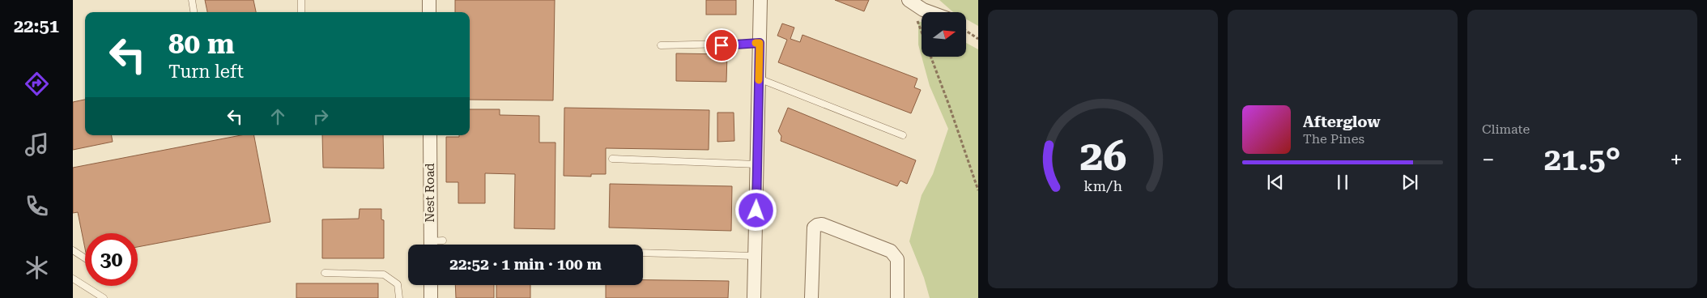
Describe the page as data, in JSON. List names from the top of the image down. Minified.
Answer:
{"streets":{"street":["Nest Road"]},"north":"right","page":{"tabs":"22:51","tile":"Climate","turn":["80 m","Turn left"],"song":["Afterglow","The Pines"],"heat":["−","21.5°","+"],"limit":"30","trip":"22:52 · 1 min · 100 m","gauge":["26","km/h"]}}
